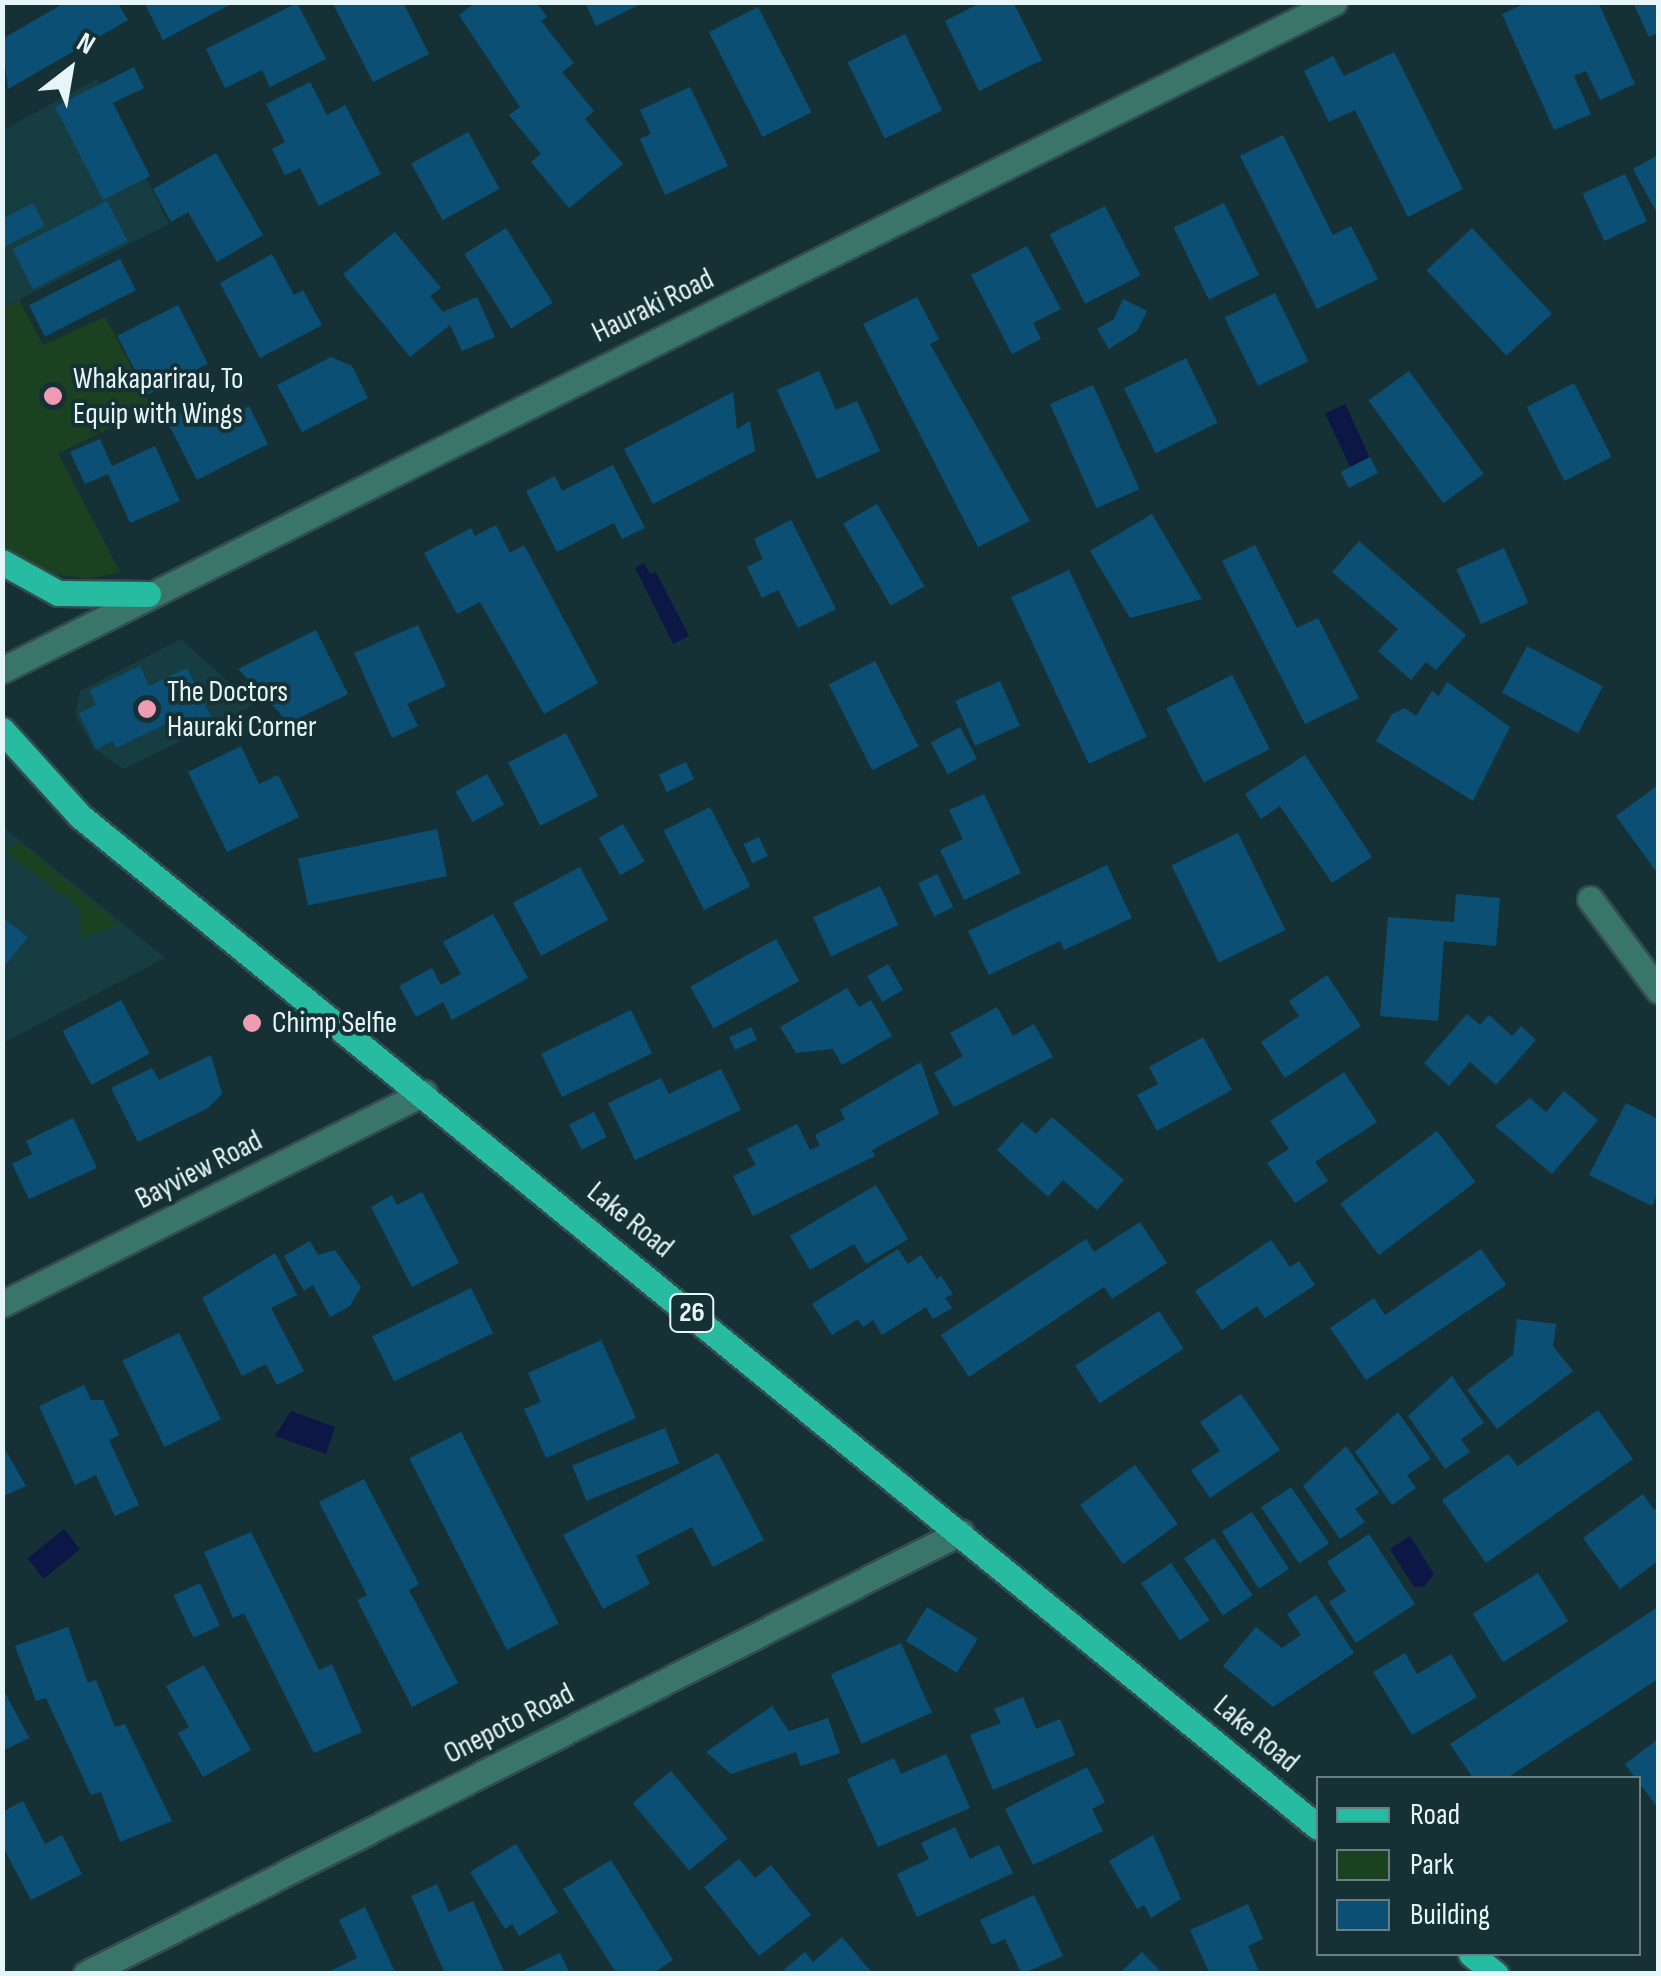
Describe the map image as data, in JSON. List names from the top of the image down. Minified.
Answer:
{"streets":{"main road":["Lake Road","26"],"street":["Hauraki Road","Bayview Road","Onepoto Road"]},"crossings":[["Bayview Road","Lake Road"],["Lake Road","Onepoto Road"]],"places":["Whakaparirau, To Equip with Wings","The Doctors Hauraki Corner","Chimp Selfie"],"legend":["Road","Park","Building"],"north":"top right"}
